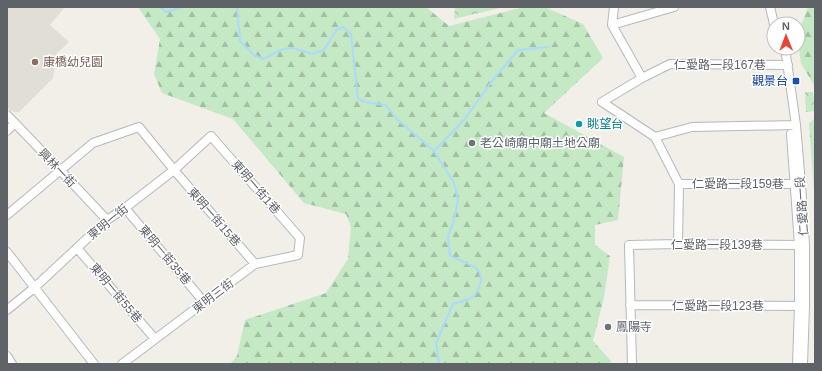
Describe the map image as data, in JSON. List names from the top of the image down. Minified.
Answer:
{"streets":{"street":["仁愛路一段167巷","興林一街","仁愛路一段159巷","東明一街1巷","仁愛路一段","東明一街15巷","東明一街","仁愛路一段139巷","東明一街35巷","東明一街55巷","東明三街","仁愛路一段123巷"]},"crossings":[["仁愛路一段167巷","仁愛路一段159巷"],["仁愛路一段167巷","仁愛路一段"],["興林一街","東明一街15巷"],["興林一街","東明一街"],["仁愛路一段159巷","仁愛路一段"],["東明一街1巷","東明一街"],["東明一街1巷","東明三街"],["仁愛路一段","仁愛路一段139巷"],["仁愛路一段","仁愛路一段123巷"],["東明一街15巷","東明一街"],["東明一街15巷","東明三街"],["東明一街","東明一街35巷"],["東明一街","東明一街55巷"],["仁愛路一段139巷","仁愛路一段123巷"],["東明一街35巷","東明三街"],["東明一街55巷","東明三街"]],"places":{"other":["康橋幼兒園","眺望台","老公崎廟中廟土地公廟","鳳陽寺"],"transit":["觀景台"]},"north":"top"}
